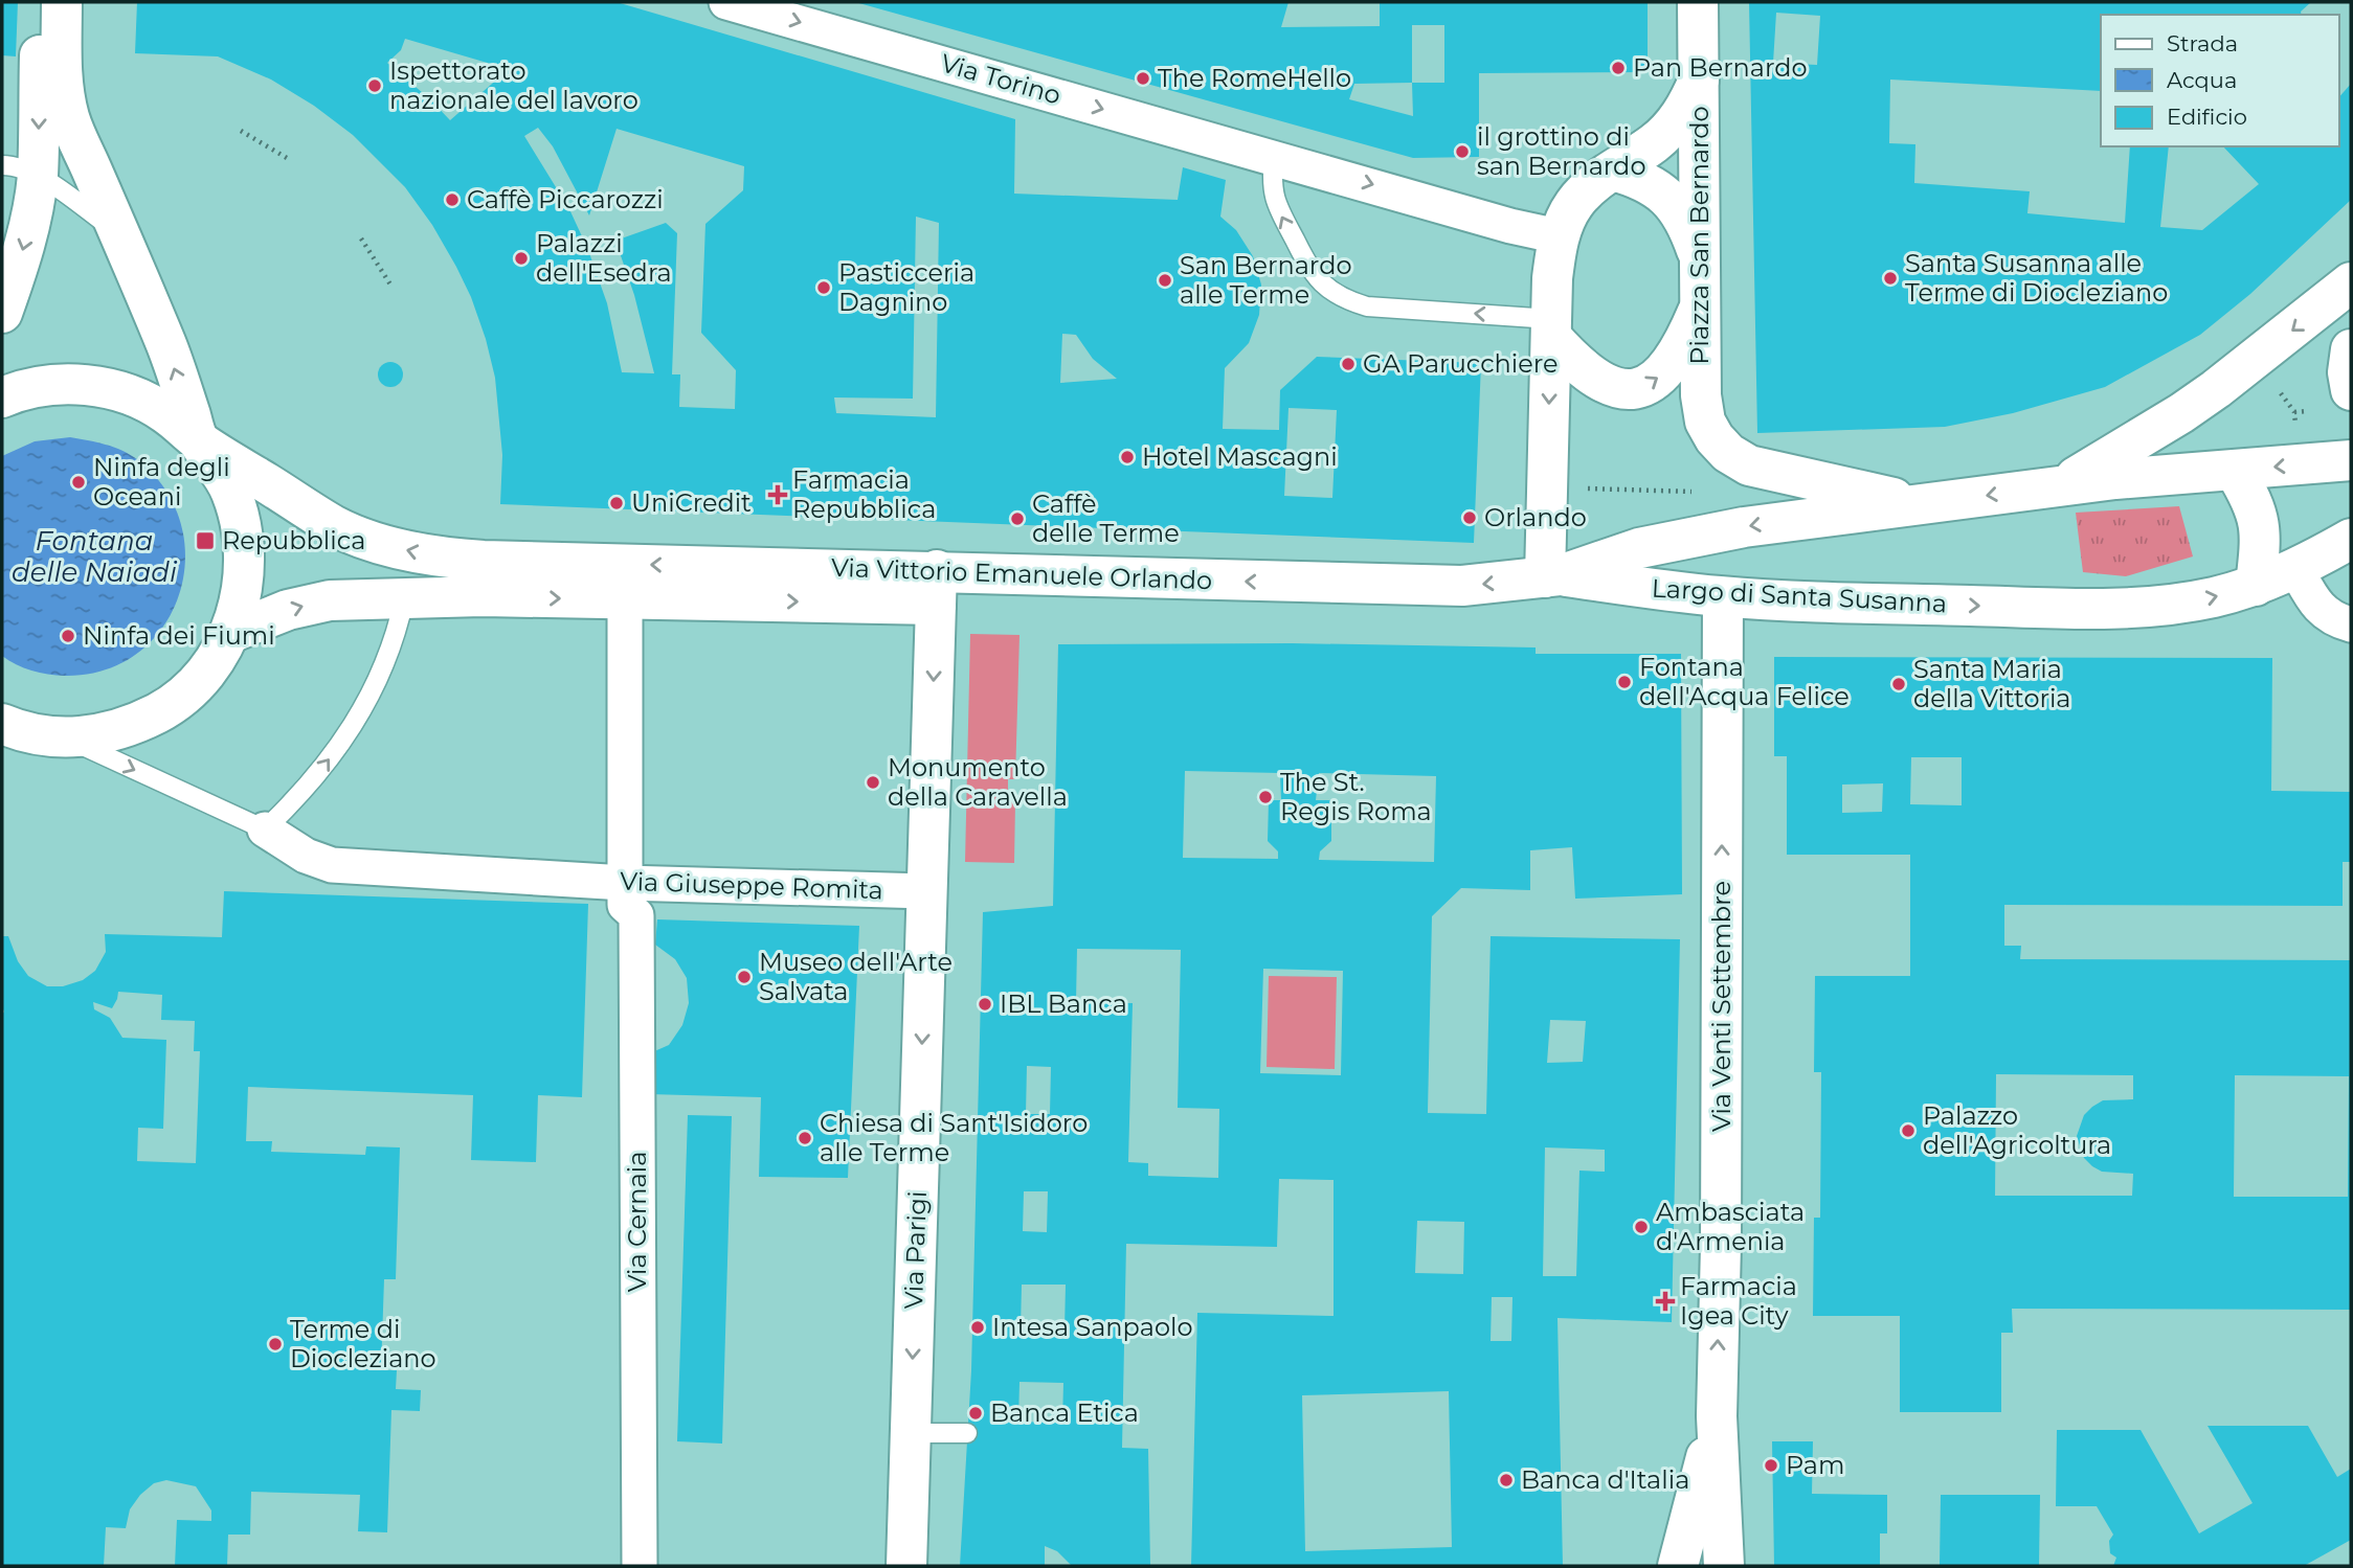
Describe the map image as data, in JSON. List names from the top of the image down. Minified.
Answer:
{"streets":{"main road":["Piazza San Bernardo","Via Vittorio Emanuele Orlando","Largo di Santa Susanna","Via Venti Settembre","Via Parigi"],"street":["Via Torino","Via Giuseppe Romita","Via Cernaia"]},"crossings":[["Piazza San Bernardo","Largo di Santa Susanna"],["Via Vittorio Emanuele Orlando","Largo di Santa Susanna"],["Via Vittorio Emanuele Orlando","Via Cernaia"],["Largo di Santa Susanna","Via Venti Settembre"],["Via Giuseppe Romita","Via Cernaia"],["Via Giuseppe Romita","Via Parigi"]],"one_way":["Via Torino","Via Venti Settembre","Via Parigi"],"water":["Fontana delle Naiadi"],"places":{"other":["Pan Bernardo","The RomeHello","Ispettorato nazionale del lavoro","il grottino di san Bernardo","Caffè Piccarozzi","Palazzi dell'Esedra","Santa Susanna alle Terme di Diocleziano","San Bernardo alle Terme","Pasticceria Dagnino","GA Parucchiere","Hotel Mascagni","Ninfa degli Oceani","UniCredit","Orlando","Caffè delle Terme","Ninfa dei Fiumi","Fontana dell'Acqua Felice","Santa Maria della Vittoria","Monumento della Caravella","The St. Regis Roma","Museo dell'Arte Salvata","IBL Banca","Palazzo dell'Agricoltura","Chiesa di Sant'Isidoro alle Terme","Ambasciata d'Armenia","Intesa Sanpaolo","Terme di Diocleziano","Banca Etica","Pam","Banca d'Italia"],"health":["Farmacia Repubblica","Farmacia Igea City"],"transit":["Repubblica"]},"legend":["Strada","Acqua","Edificio"]}
